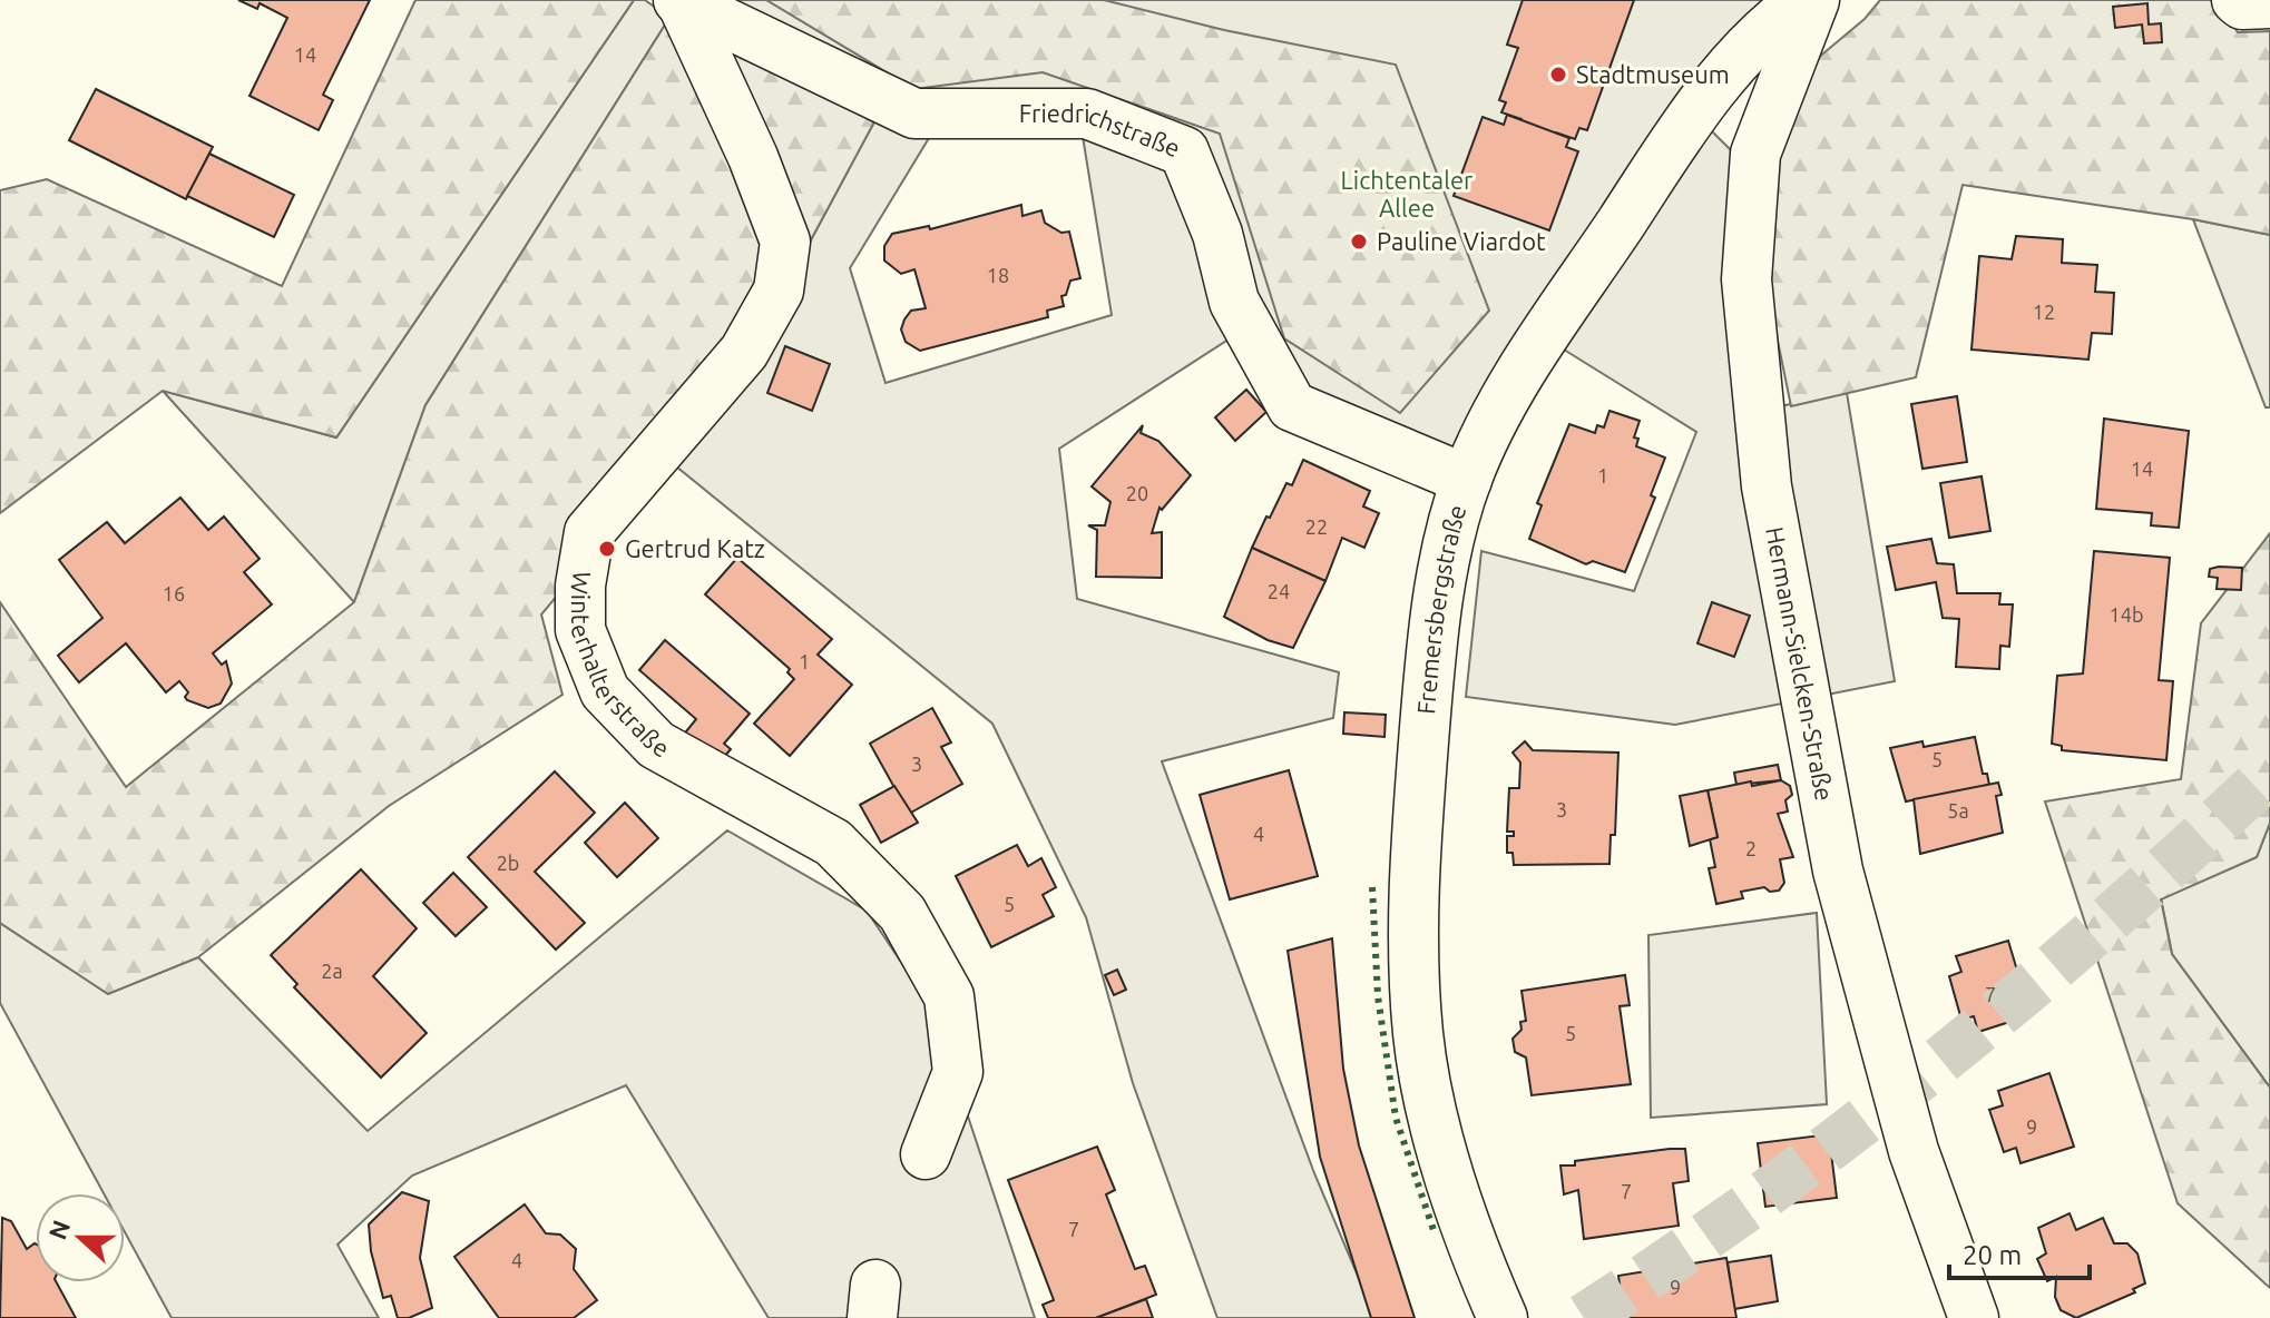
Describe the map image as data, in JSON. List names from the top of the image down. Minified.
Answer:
{"streets":{"street":["Friedrichstraße","Fremersbergstraße","Winterhalterstraße","Hermann-Sielcken-Straße"]},"crossings":[["Friedrichstraße","Fremersbergstraße"],["Friedrichstraße","Winterhalterstraße"]],"parks":["Lichtentaler Allee"],"places":["Stadtmuseum","Pauline Viardot","Gertrud Katz"],"house_numbers":["14","18","12","14","1","20","22","24","16","14b","1","5","3","3","5a","4","2","2b","5","2a","7","5","9","7","7","4","9"],"scale_bar":"20 m","north":"left"}
